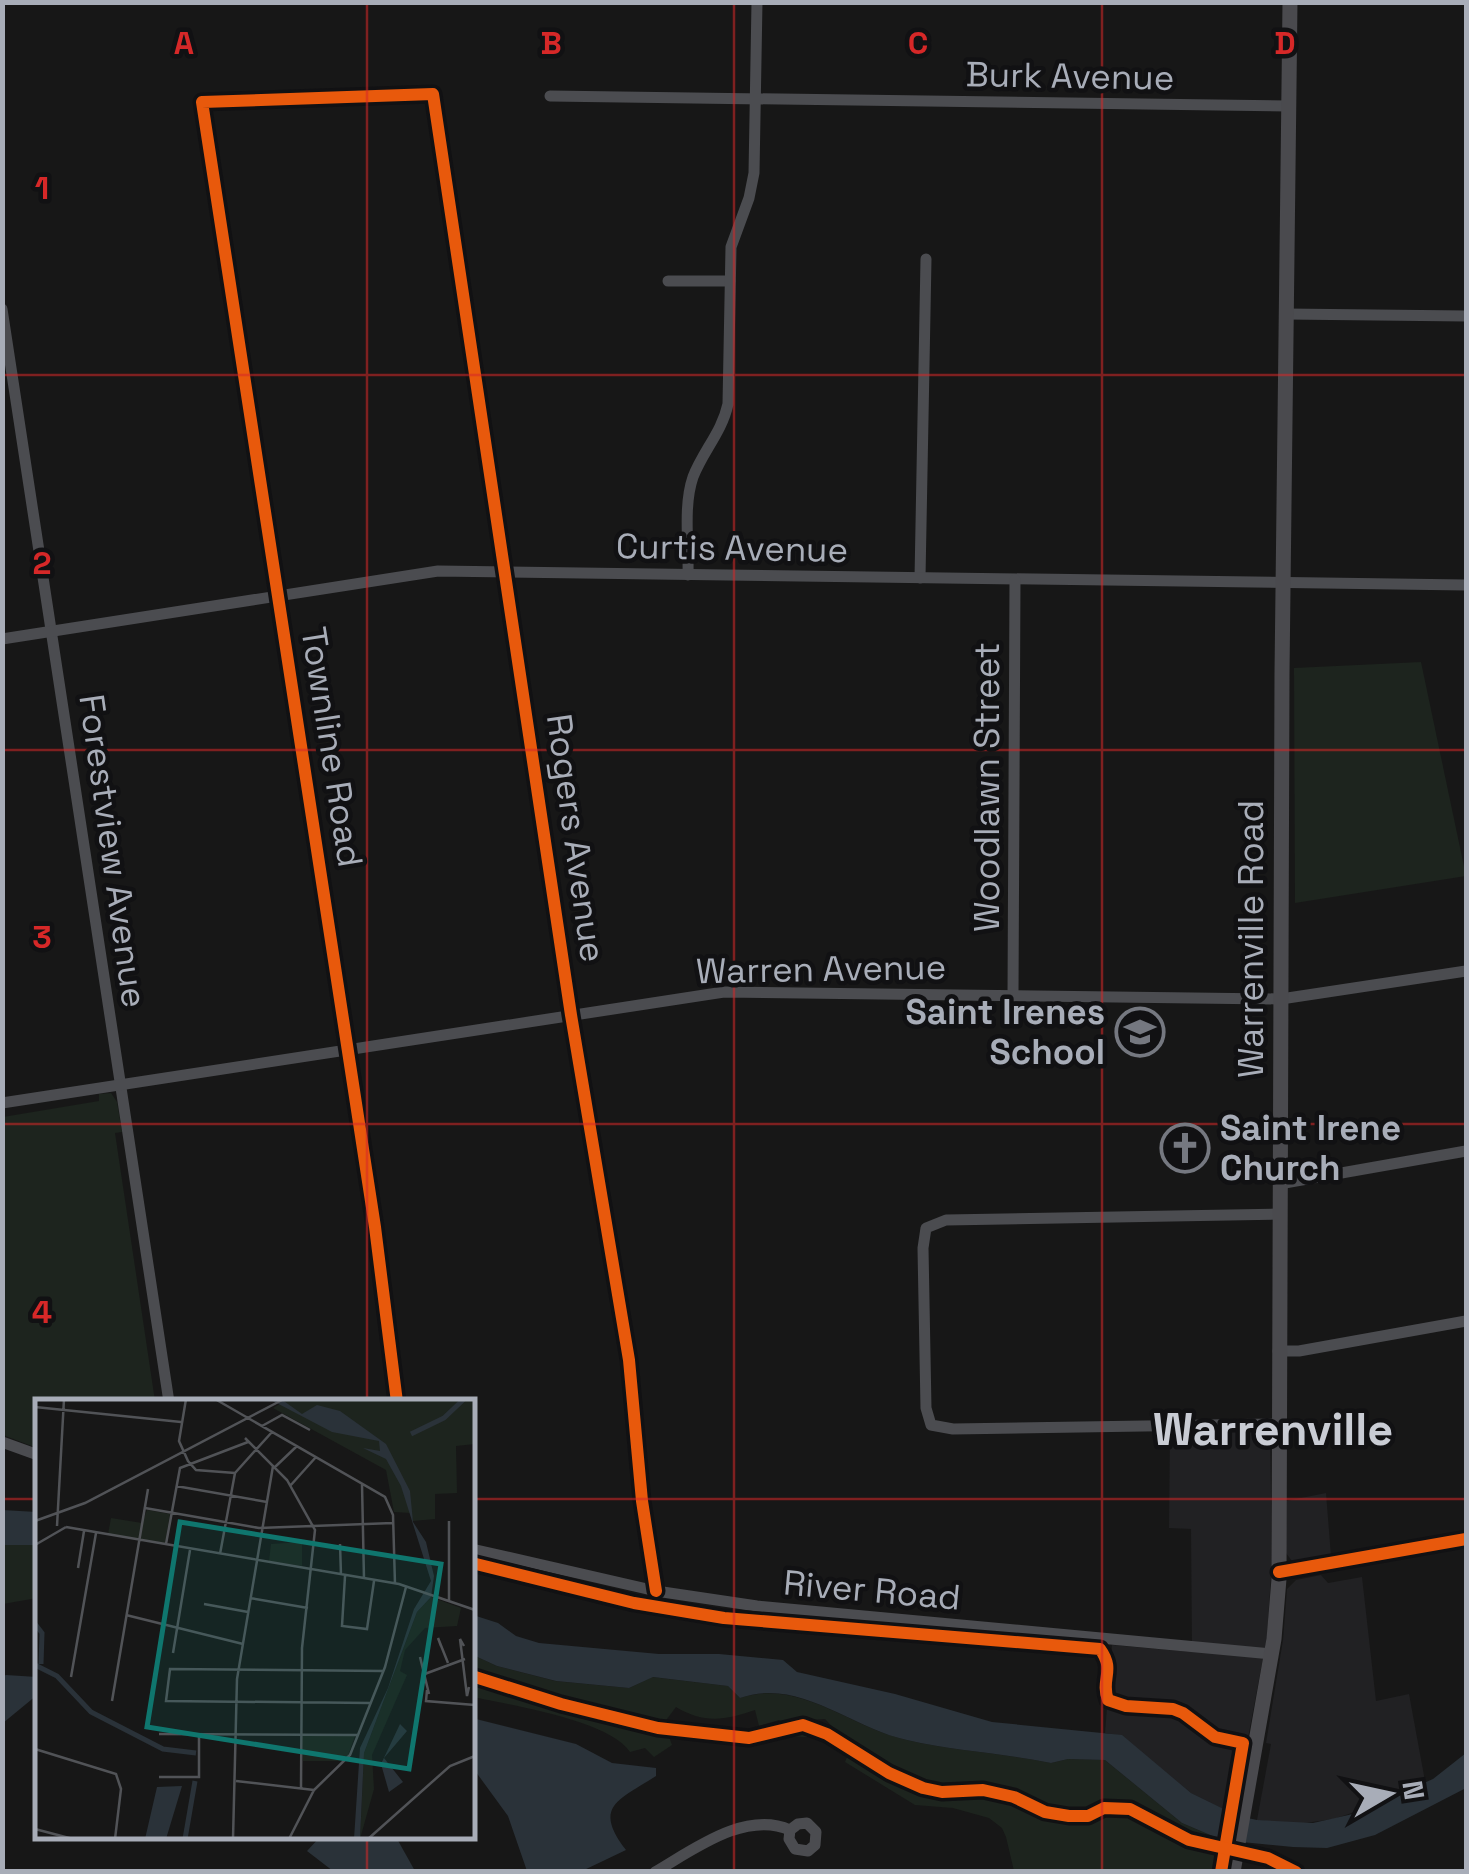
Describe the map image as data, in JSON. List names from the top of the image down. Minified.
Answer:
{"streets":{"main road":["Warrenville Road"],"street":["Burk Avenue","Curtis Avenue","Townline Road","Woodlawn Street","Rogers Avenue","Forestview Avenue","Warren Avenue","River Road"]},"crossings":[["Burk Avenue","Warrenville Road"],["Curtis Avenue","Townline Road"],["Curtis Avenue","Woodlawn Street"],["Curtis Avenue","Rogers Avenue"],["Curtis Avenue","Forestview Avenue"],["Curtis Avenue","Warrenville Road"],["Townline Road","Rogers Avenue"],["Townline Road","Warren Avenue"],["Woodlawn Street","Warren Avenue"],["Rogers Avenue","Warren Avenue"],["Rogers Avenue","River Road"],["Forestview Avenue","Warren Avenue"],["Warrenville Road","Warren Avenue"],["Warrenville Road","River Road"]],"districts":["Warrenville"],"places":{"school or university":["Saint Irenes School"],"church":["Saint Irene Church"]},"north":"right","grid":{"columns":["A","B","C","D"],"rows":["1","2","3","4"]}}
